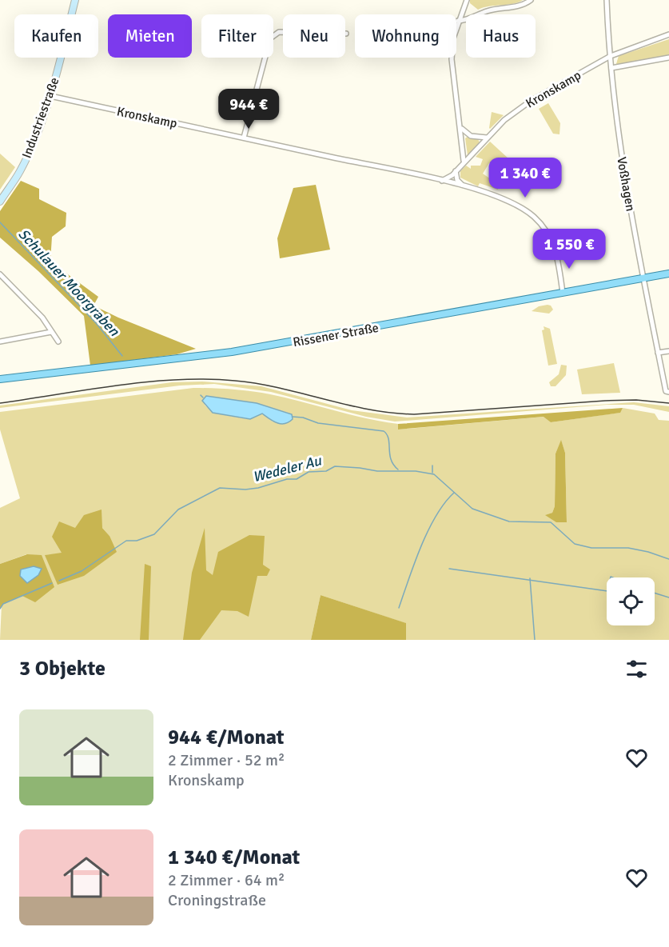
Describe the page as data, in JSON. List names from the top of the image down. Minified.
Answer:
{"streets":{"main road":["Rissener Straße"],"street":["Kronskamp","Industriestraße","Voßhagen"]},"crossings":[["Kronskamp","Industriestraße"],["Kronskamp","Voßhagen"],["Voßhagen","Rissener Straße"]],"water":["Schulauer Moorgraben","Wedeler Au"],"page":{"chip":["Kaufen","Mieten","Filter","Neu","Wohnung","Haus"],"price":["944 €","1 340 €","1 550 €"],"heading":"3 Objekte","list":[{"name":"944 €/Monat","note":"2 Zimmer · 52 m² · Kronskamp"},{"name":"1 340 €/Monat","note":"2 Zimmer · 64 m² · Croningstraße"}]}}
